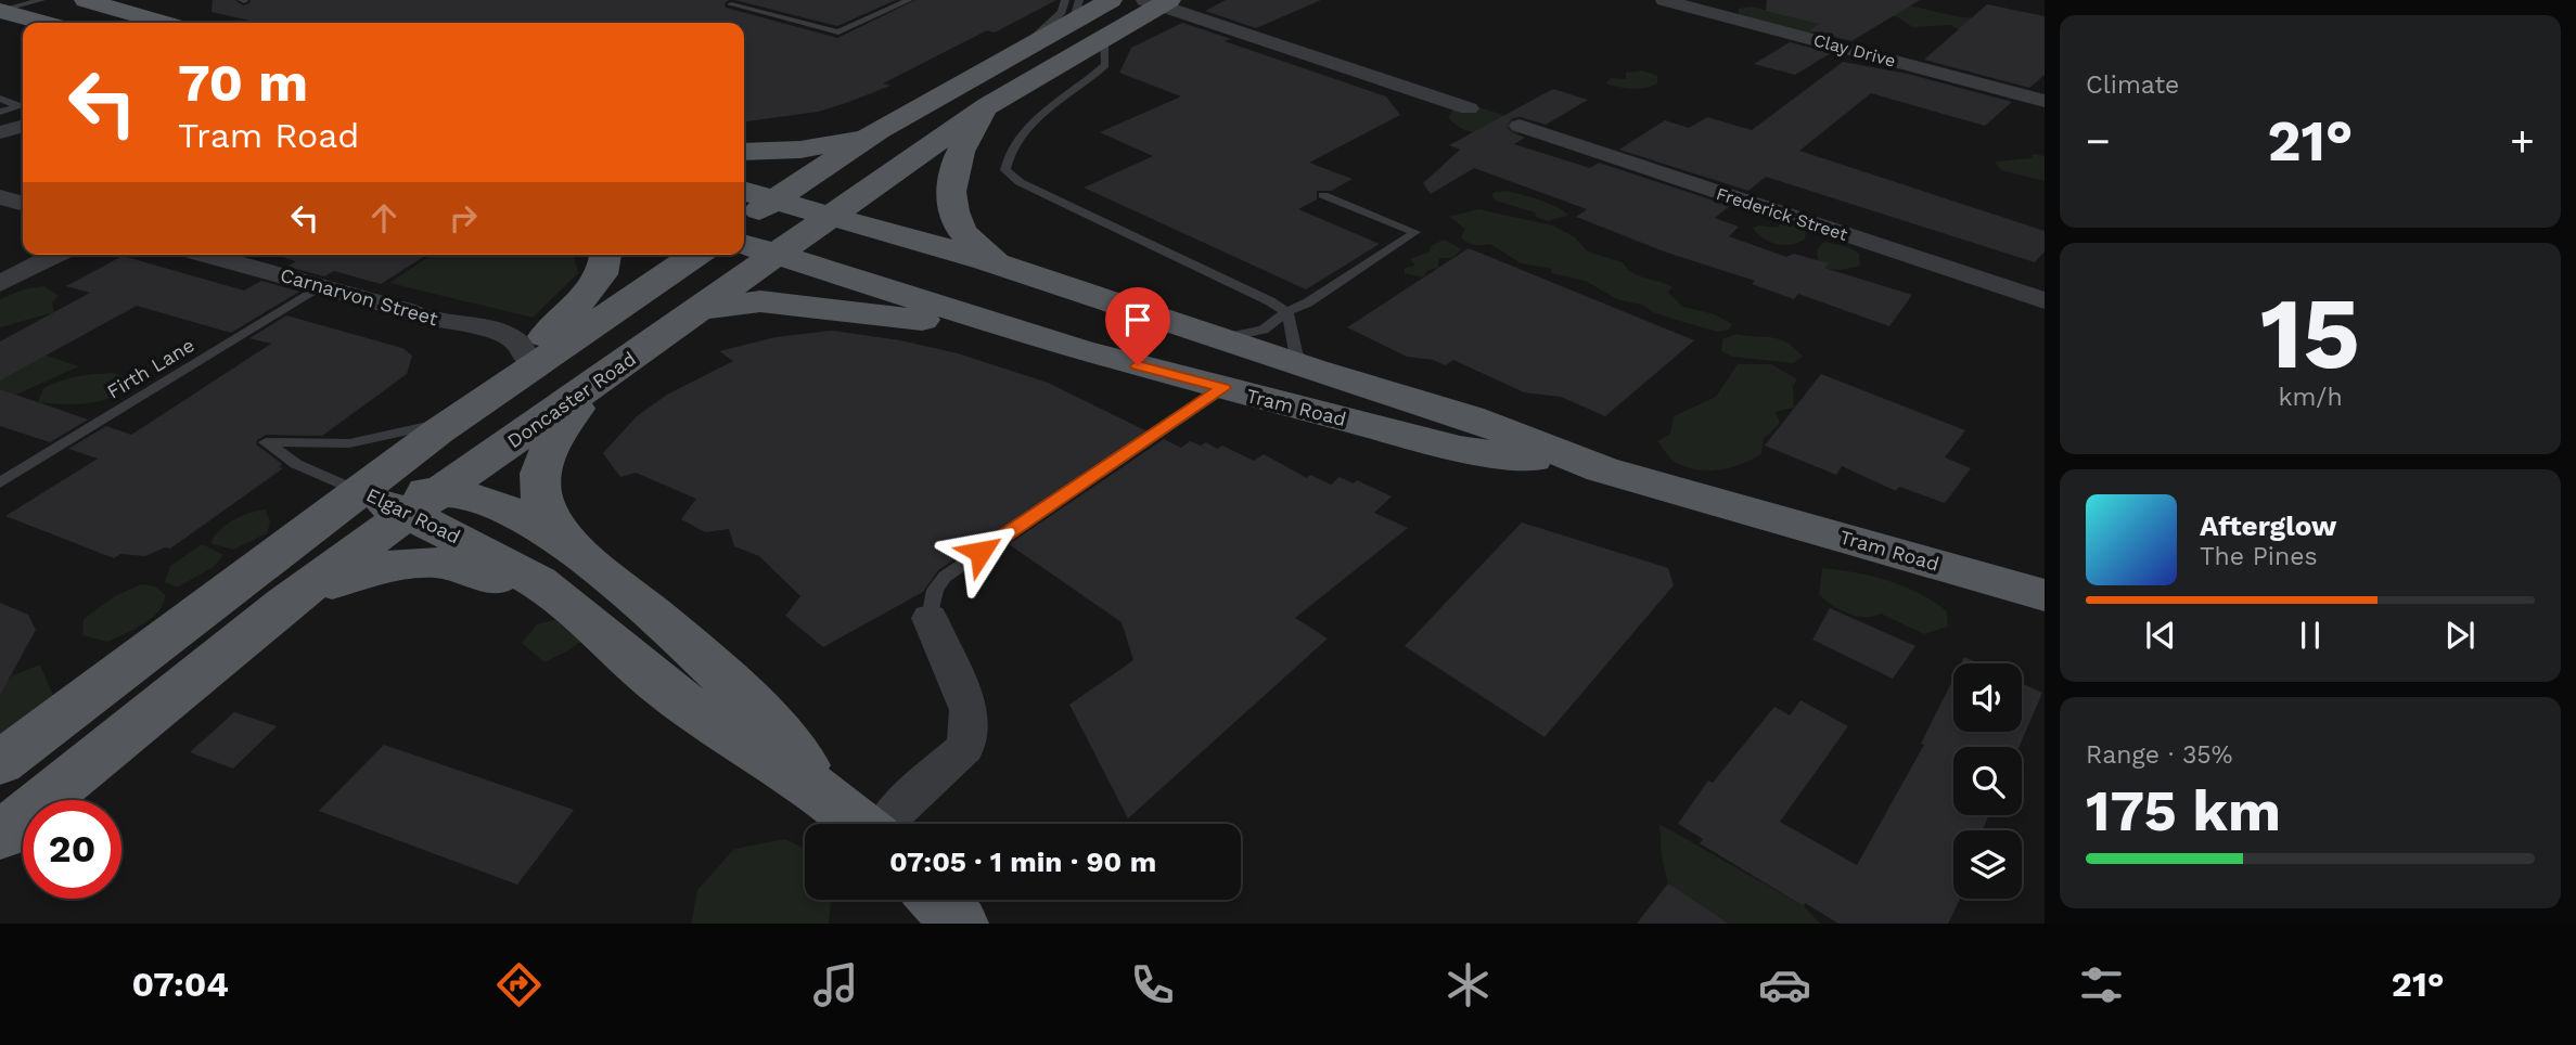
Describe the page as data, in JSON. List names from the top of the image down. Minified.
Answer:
{"streets":{"main road":["Doncaster Road","Tram Road","Elgar Road"],"street":["Clay Drive","Frederick Street","Carnarvon Street"],"lane":["Firth Lane"]},"crossings":[["Carnarvon Street","Firth Lane"],["Doncaster Road","Tram Road"],["Doncaster Road","Elgar Road"]],"page":{"tile":["Climate",["15","km/h"],["Range · 35%","175 km"]],"turn":["70 m","Tram Road"],"heat":["−","21°","+"],"song":["Afterglow","The Pines"],"limit":"20","trip":"07:05 · 1 min · 90 m","tabs":["07:04","21°"]}}
